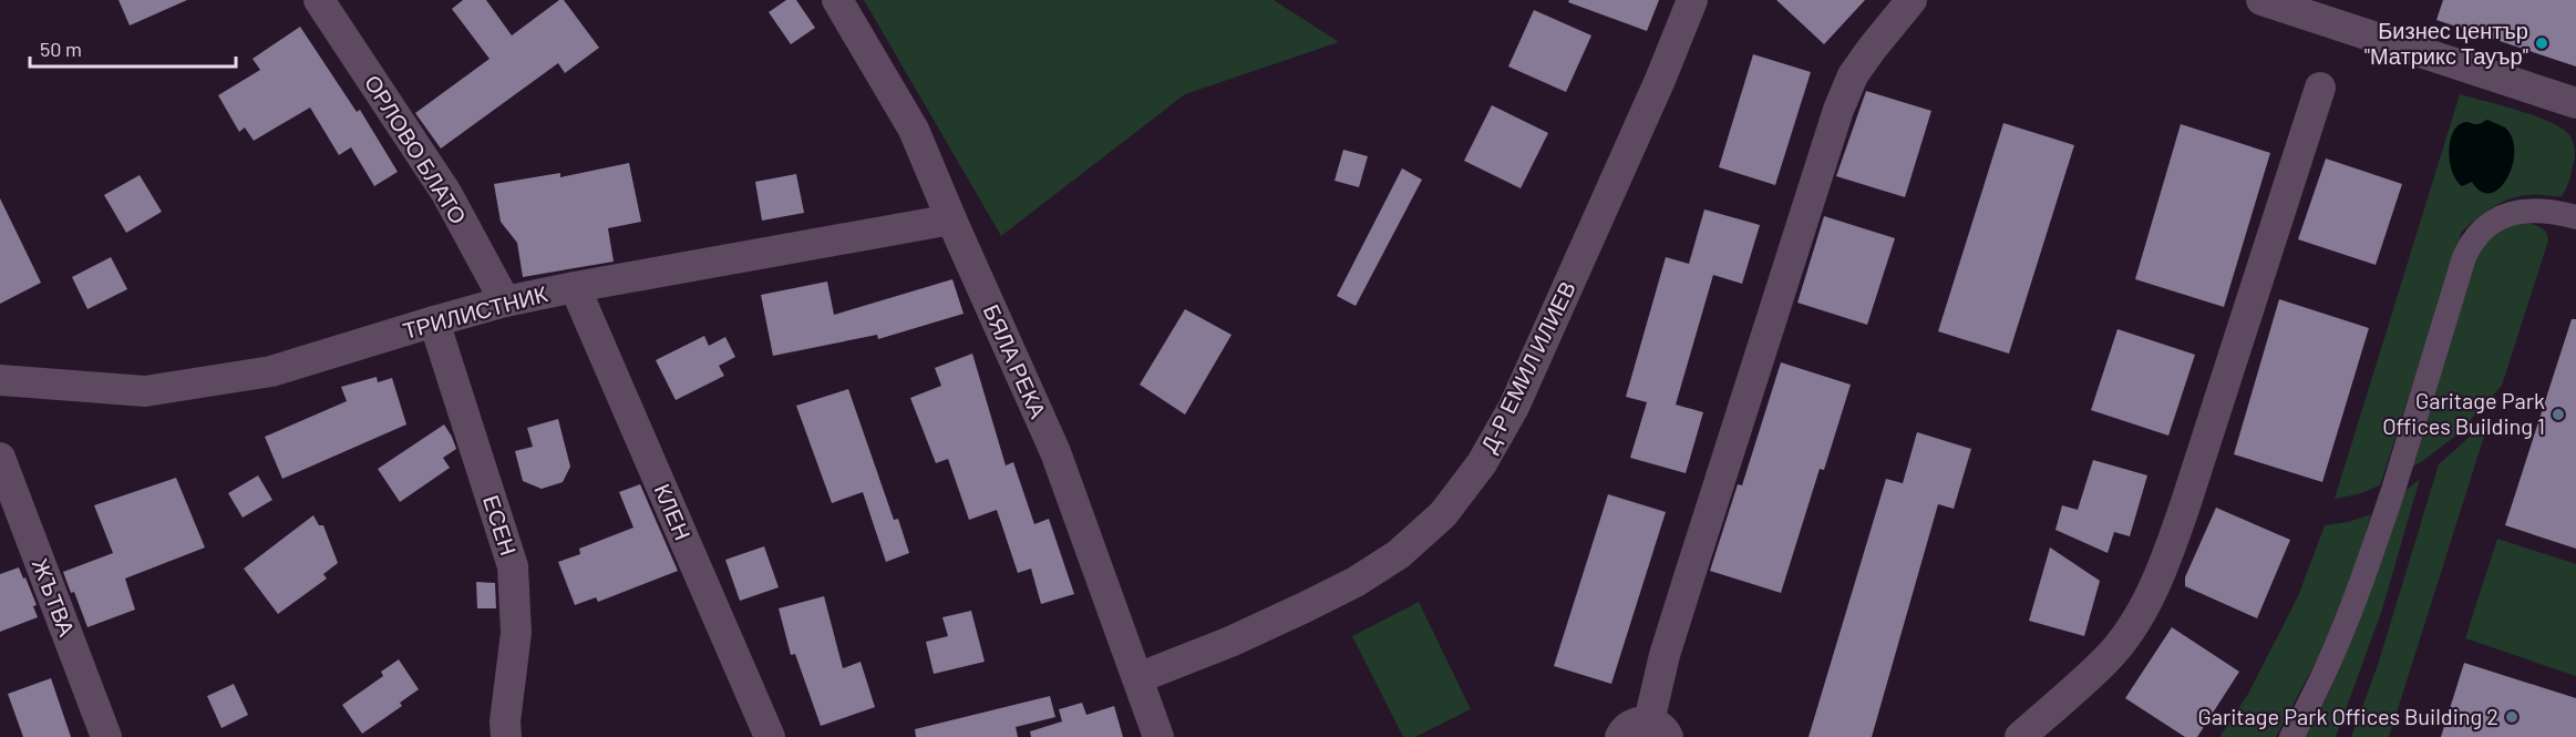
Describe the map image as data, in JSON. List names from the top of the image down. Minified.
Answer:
{"streets":{"street":["ОРЛОВО БЛАТО","ТРИЛИСТНИК","БЯЛА РЕКА","Д-Р ЕМИЛ ИЛИЕВ","КЛЕН","ЕСЕН","ЖЪТВА"]},"crossings":[["ОРЛОВО БЛАТО","ТРИЛИСТНИК"],["ТРИЛИСТНИК","БЯЛА РЕКА"],["ТРИЛИСТНИК","КЛЕН"],["ТРИЛИСТНИК","ЕСЕН"],["БЯЛА РЕКА","Д-Р ЕМИЛ ИЛИЕВ"]],"places":["Бизнес център \"Матрикс Тауър\"","Garitage Park Offices Building 1","Garitage Park Offices Building 2"],"scale_bar":"50 m"}
